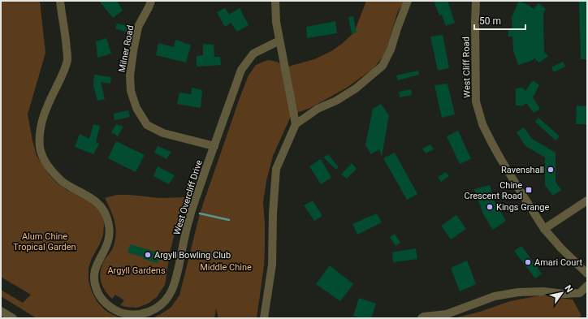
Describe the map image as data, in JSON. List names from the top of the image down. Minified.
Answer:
{"streets":{"street":["Milner Road","West Cliff Road","West Overcliff Drive"]},"crossings":[["Milner Road","West Overcliff Drive"]],"parks":["Alum Chine Tropical Garden","Middle Chine","Argyll Gardens"],"places":{"other":["Ravenshall","Kings Grange","Argyll Bowling Club","Amari Court"],"transit":["Chine Crescent Road"]},"scale_bar":"50 m","north":"top right"}
